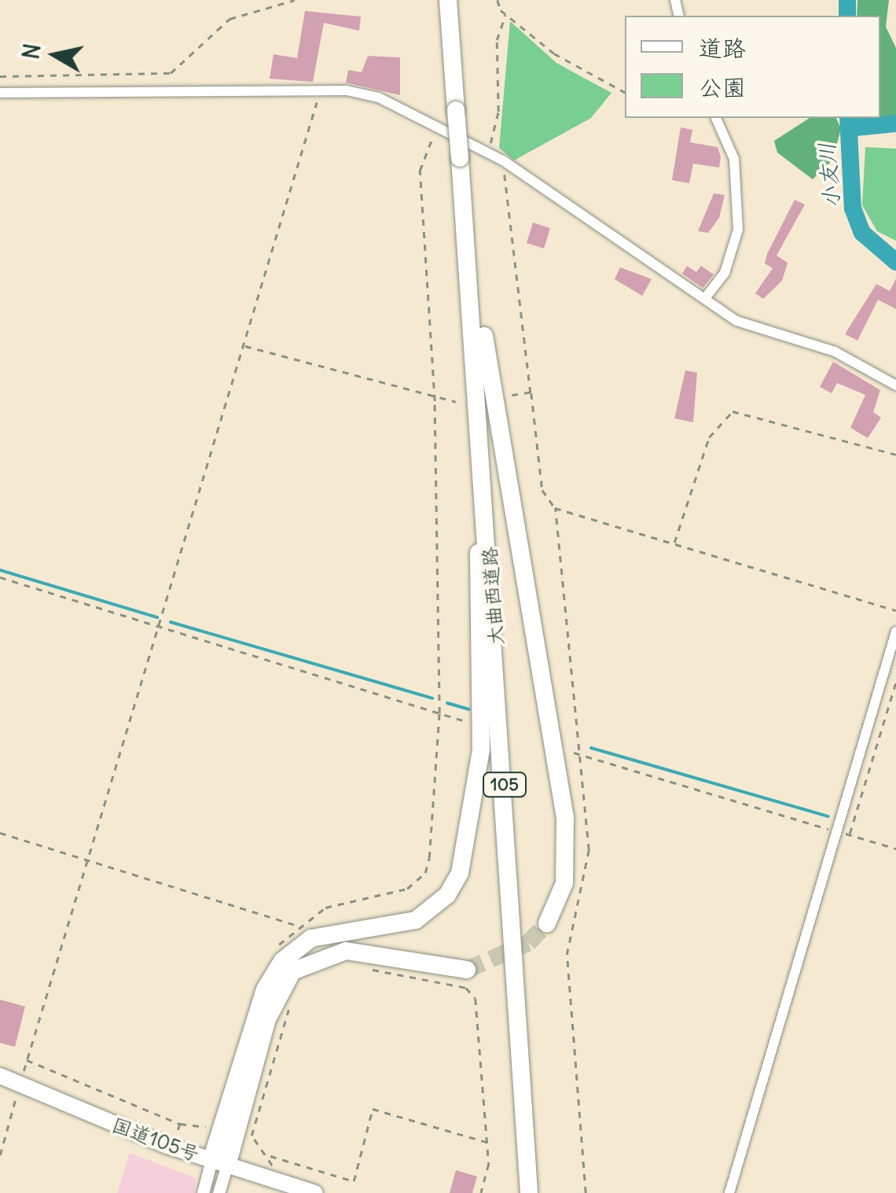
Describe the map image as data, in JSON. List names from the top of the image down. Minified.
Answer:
{"streets":{"highway":["大曲西道路","105","国道105号"]},"water":["小友川"],"legend":["道路","公園"],"north":"left"}
